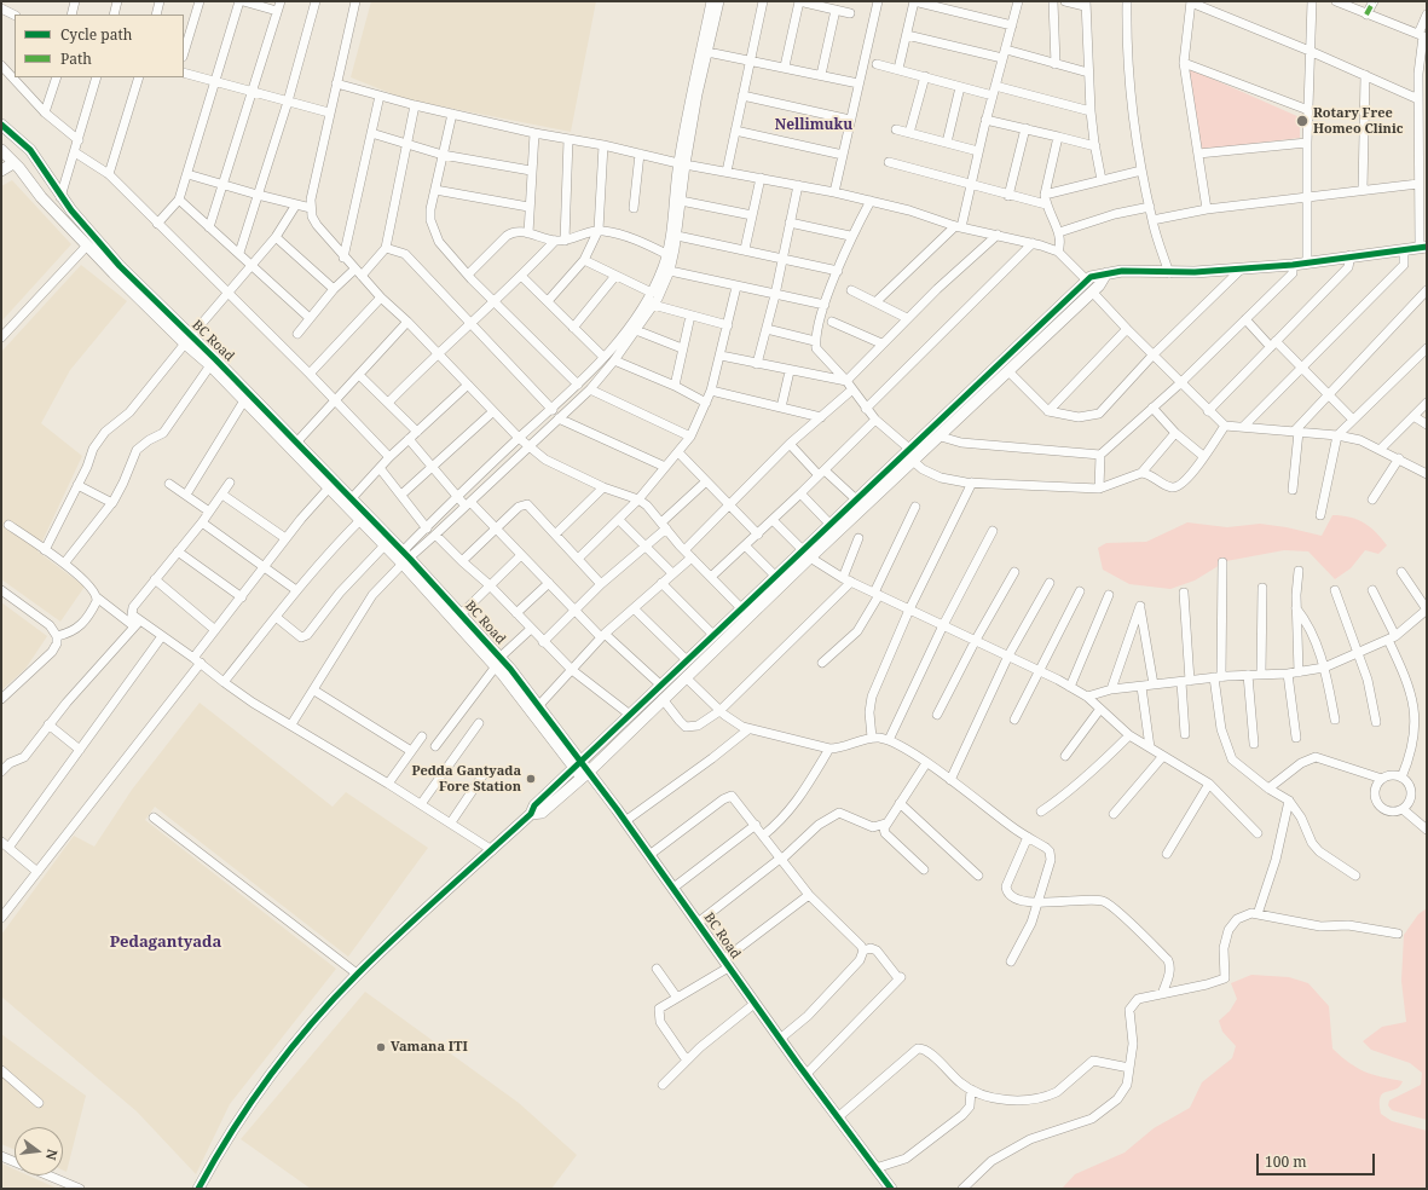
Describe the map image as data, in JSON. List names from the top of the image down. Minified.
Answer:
{"streets":{"street":["BC Road"]},"districts":["Nellimuku","Pedagantyada"],"places":["Rotary Free Homeo Clinic","Pedda Gantyada Fore Station","Vamana ITI"],"legend":["Cycle path","Path"],"scale_bar":"100 m","north":"right"}
